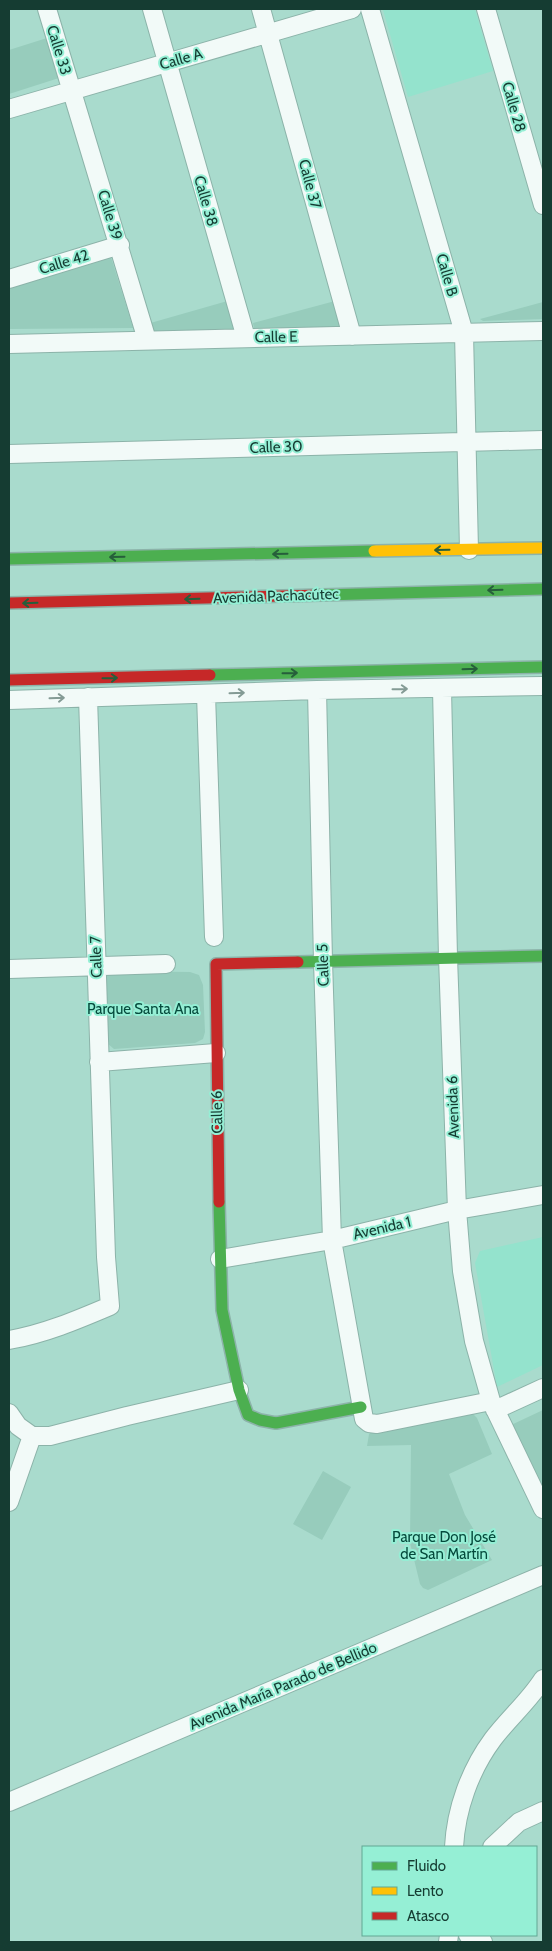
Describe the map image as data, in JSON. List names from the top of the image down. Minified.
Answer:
{"streets":{"street":["Calle 33","Calle A","Calle 28","Calle 37","Calle 38","Calle 39","Calle 42","Calle B","Calle E","Calle 30","Avenida Pachacútec","Calle 7","Calle 5","Avenida 6","Calle 6","Avenida 1","Avenida María Parado de Bellido"]},"crossings":[["Calle 33","Calle A"],["Calle 33","Calle 39"],["Calle A","Calle 37"],["Calle A","Calle 38"],["Calle A","Calle 39"],["Calle 37","Calle E"],["Calle 38","Calle E"],["Calle 39","Calle 42"],["Calle 39","Calle E"],["Calle B","Calle E"],["Calle B","Calle 30"],["Calle 5","Calle 6"],["Calle 5","Avenida 1"],["Avenida 6","Avenida 1"],["Calle 6","Avenida 1"]],"parks":["Parque Santa Ana","Parque Don José de San Martín"],"legend":["Fluido","Lento","Atasco"]}
